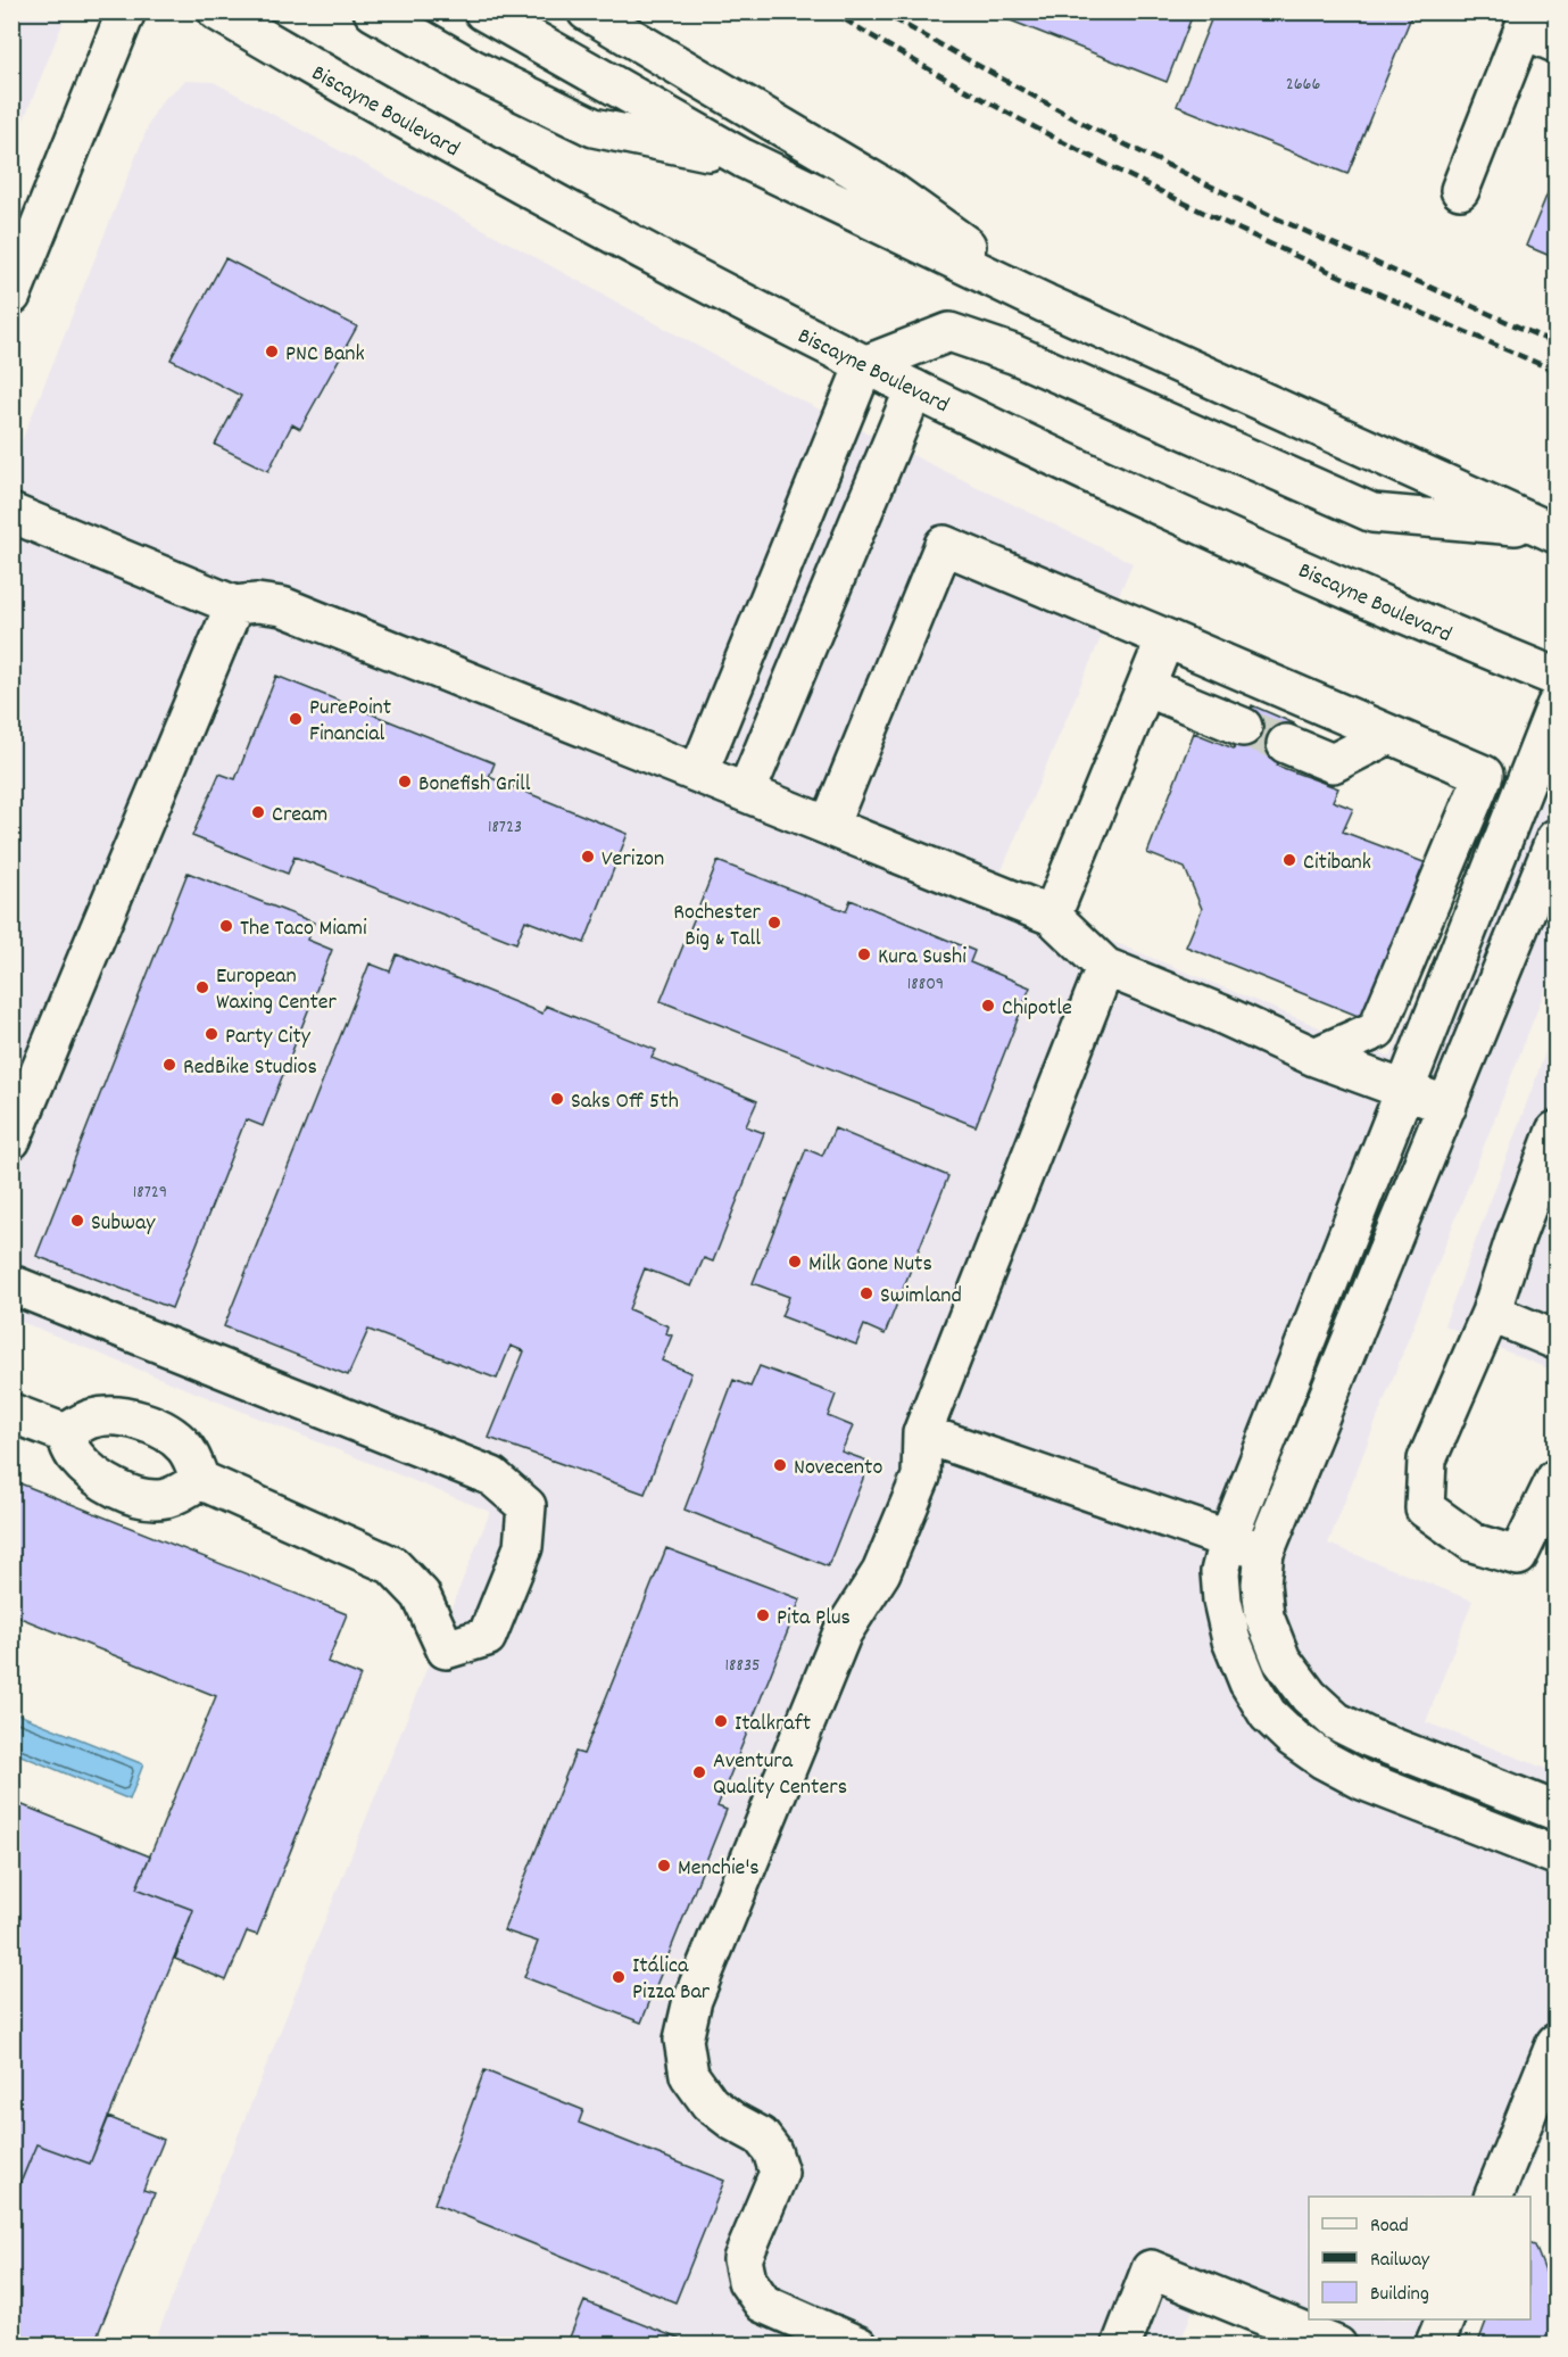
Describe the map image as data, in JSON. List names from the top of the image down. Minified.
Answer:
{"streets":{"main road":["Biscayne Boulevard"]},"places":["PNC Bank","PurePoint Financial","Bonefish Grill","Cream","Verizon","Citibank","Rochester Big & Tall","The Taco Miami","Kura Sushi","European Waxing Center","Chipotle","Party City","RedBike Studios","Saks Off 5th","Subway","Milk Gone Nuts","Swimland","Novecento","Pita Plus","Italkraft","Aventura Quality Centers","Menchie's","Itálica Pizza Bar"],"house_numbers":["2666","18723","18809","18729","18835"],"legend":["Road","Railway","Building"]}
